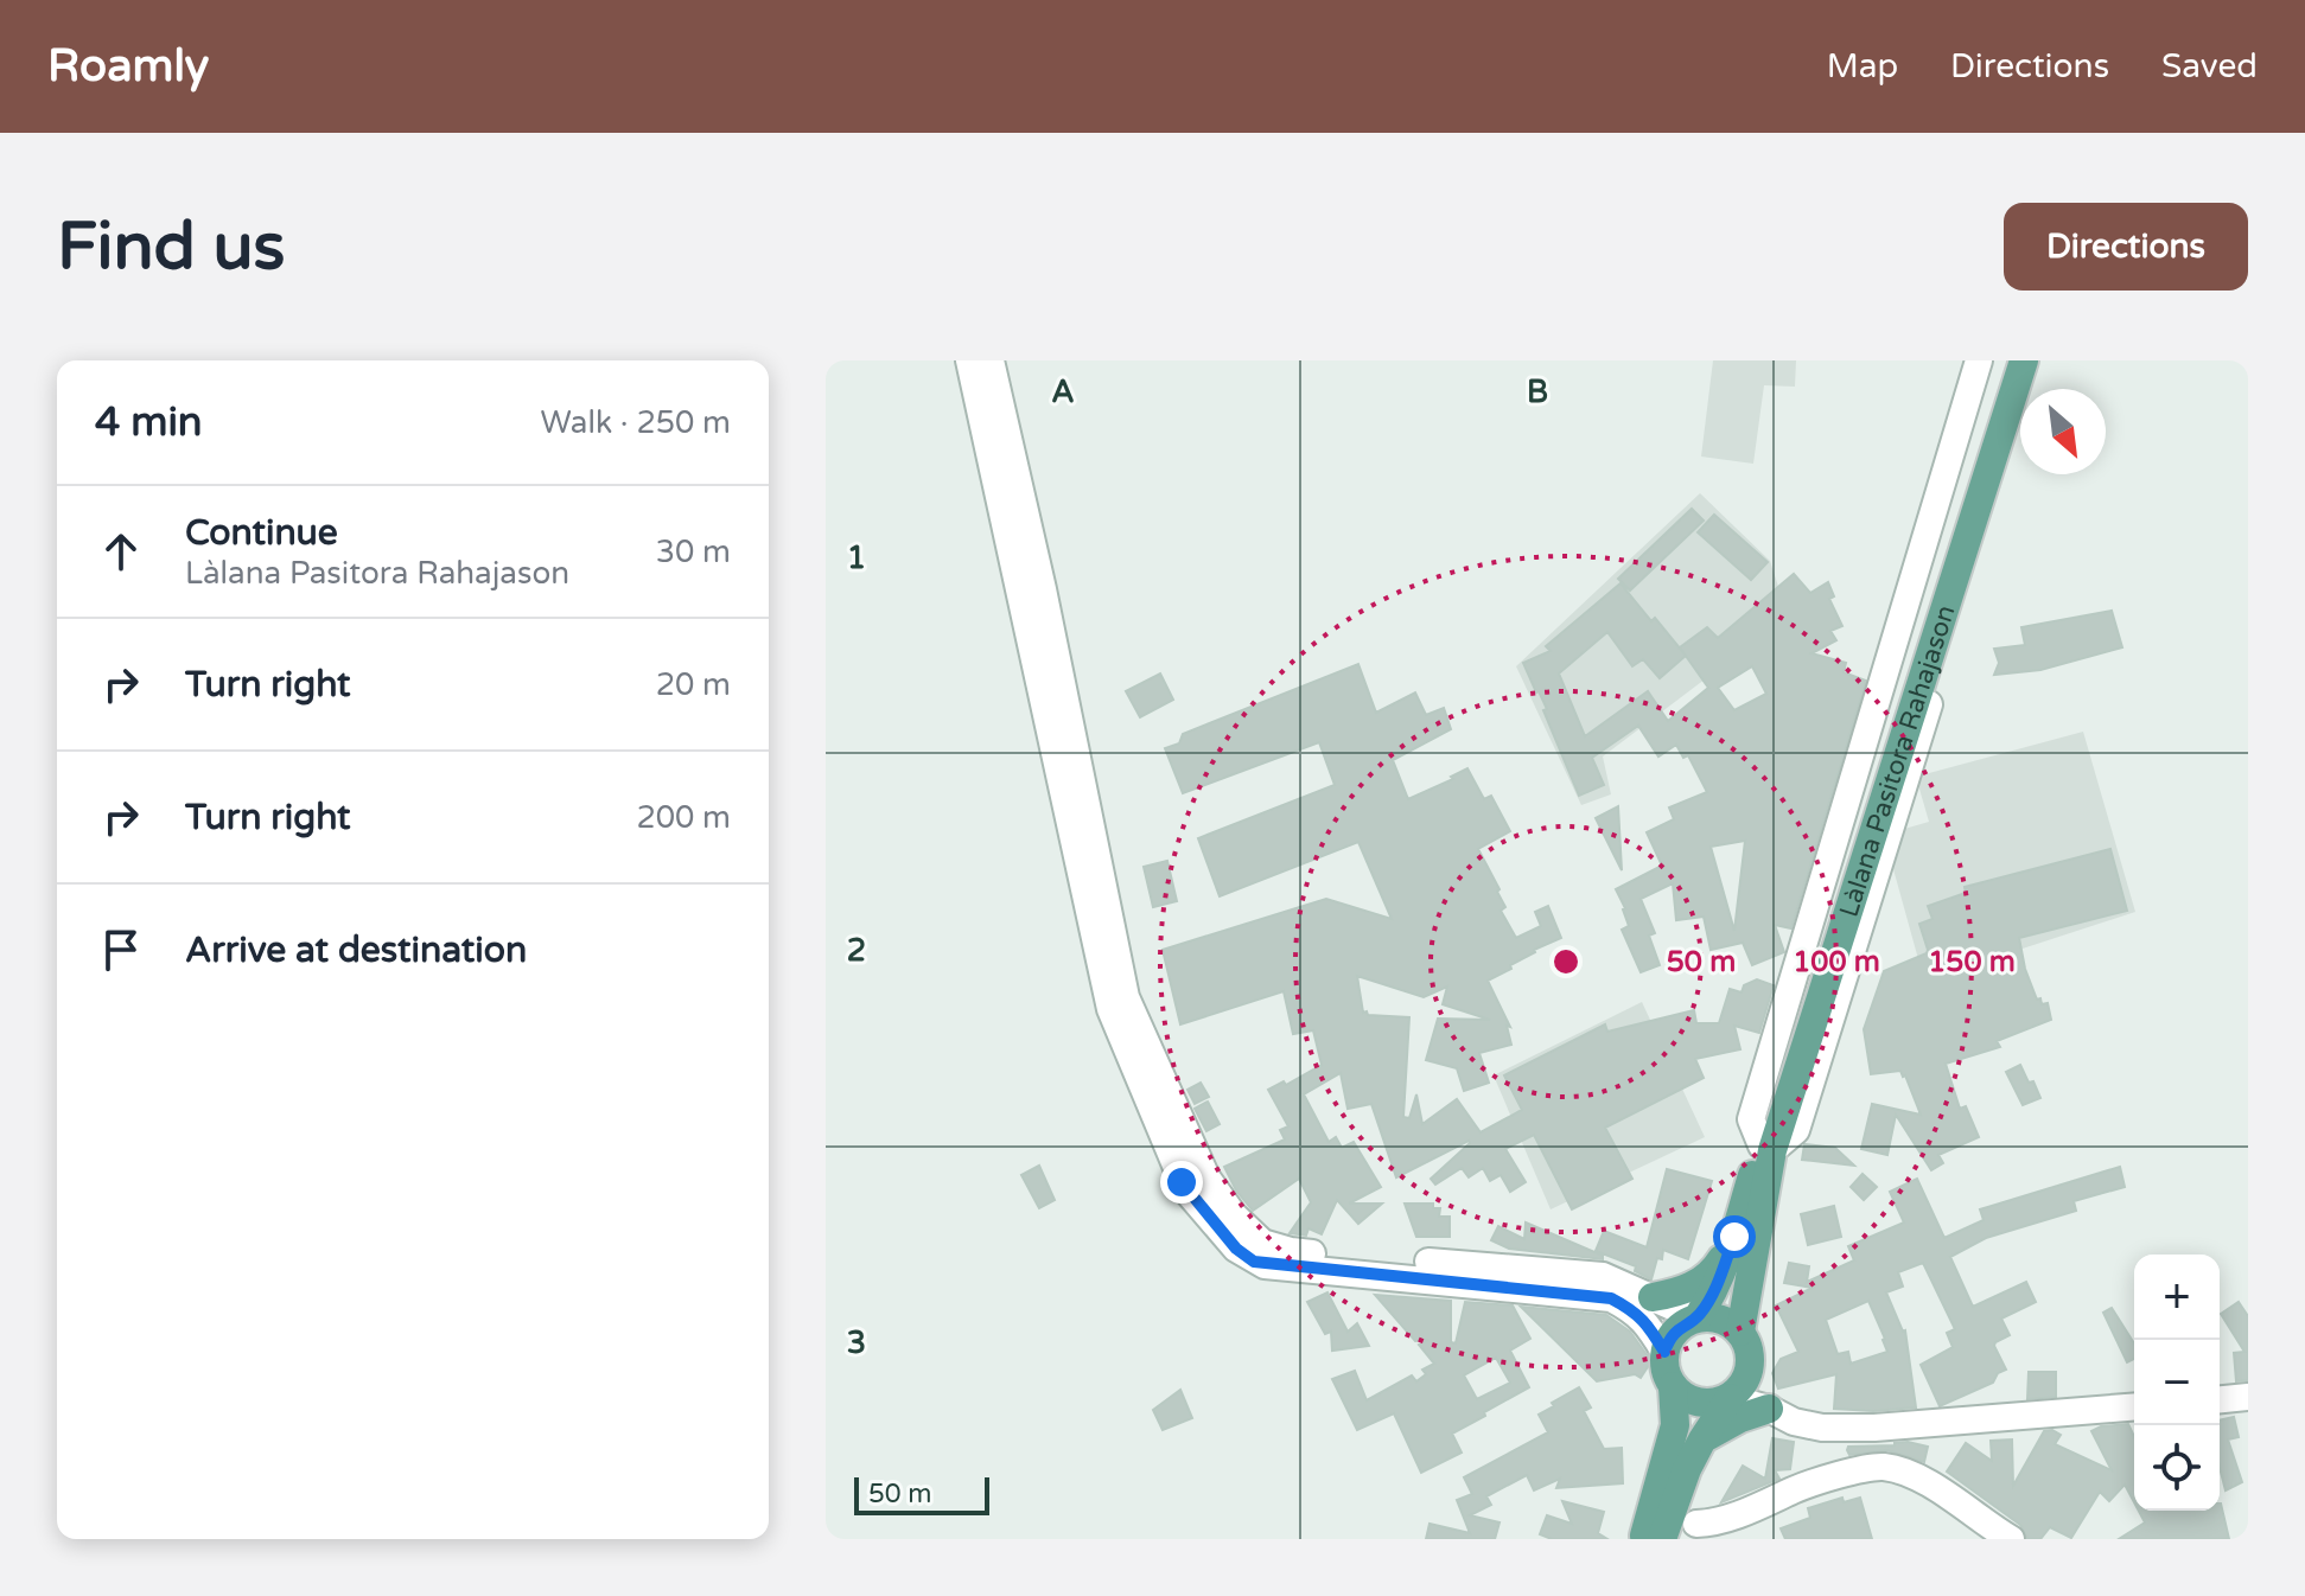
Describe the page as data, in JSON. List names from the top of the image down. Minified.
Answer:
{"streets":{"main road":["Làlana Pasitora Rahajason"]},"scale_bar":"50 m","north":"bottom right","page":{"header":"Roamly","nav":["Map","Directions","Saved"],"buttons":"Directions","title":"Find us","heading":["4 min","Walk · 250 m"],"list":[["Continue","Làlana Pasitora Rahajason","30 m"],["Turn right","20 m"],["Turn right","200 m"],"Arrive at destination"],"map_buttons":["+","−"],"scale":"50 m"},"grid":{"columns":["A","B"],"rows":["1","2","3"]},"rings":["50 m","100 m","150 m"]}
